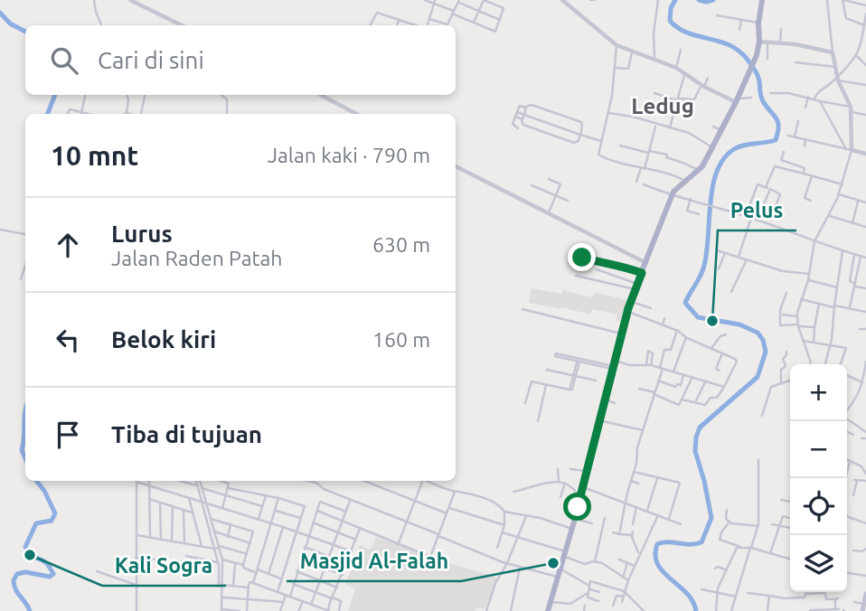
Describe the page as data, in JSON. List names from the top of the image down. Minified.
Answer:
{"districts":["Ledug"],"places":["Pelus","Kali Sogra","Masjid Al-Falah"],"page":{"search":"Cari di sini","heading":["10 mnt","Jalan kaki · 790 m"],"list":[["Lurus","Jalan Raden Patah","630 m"],["Belok kiri","160 m"],"Tiba di tujuan"],"map_buttons":["+","−"]}}
